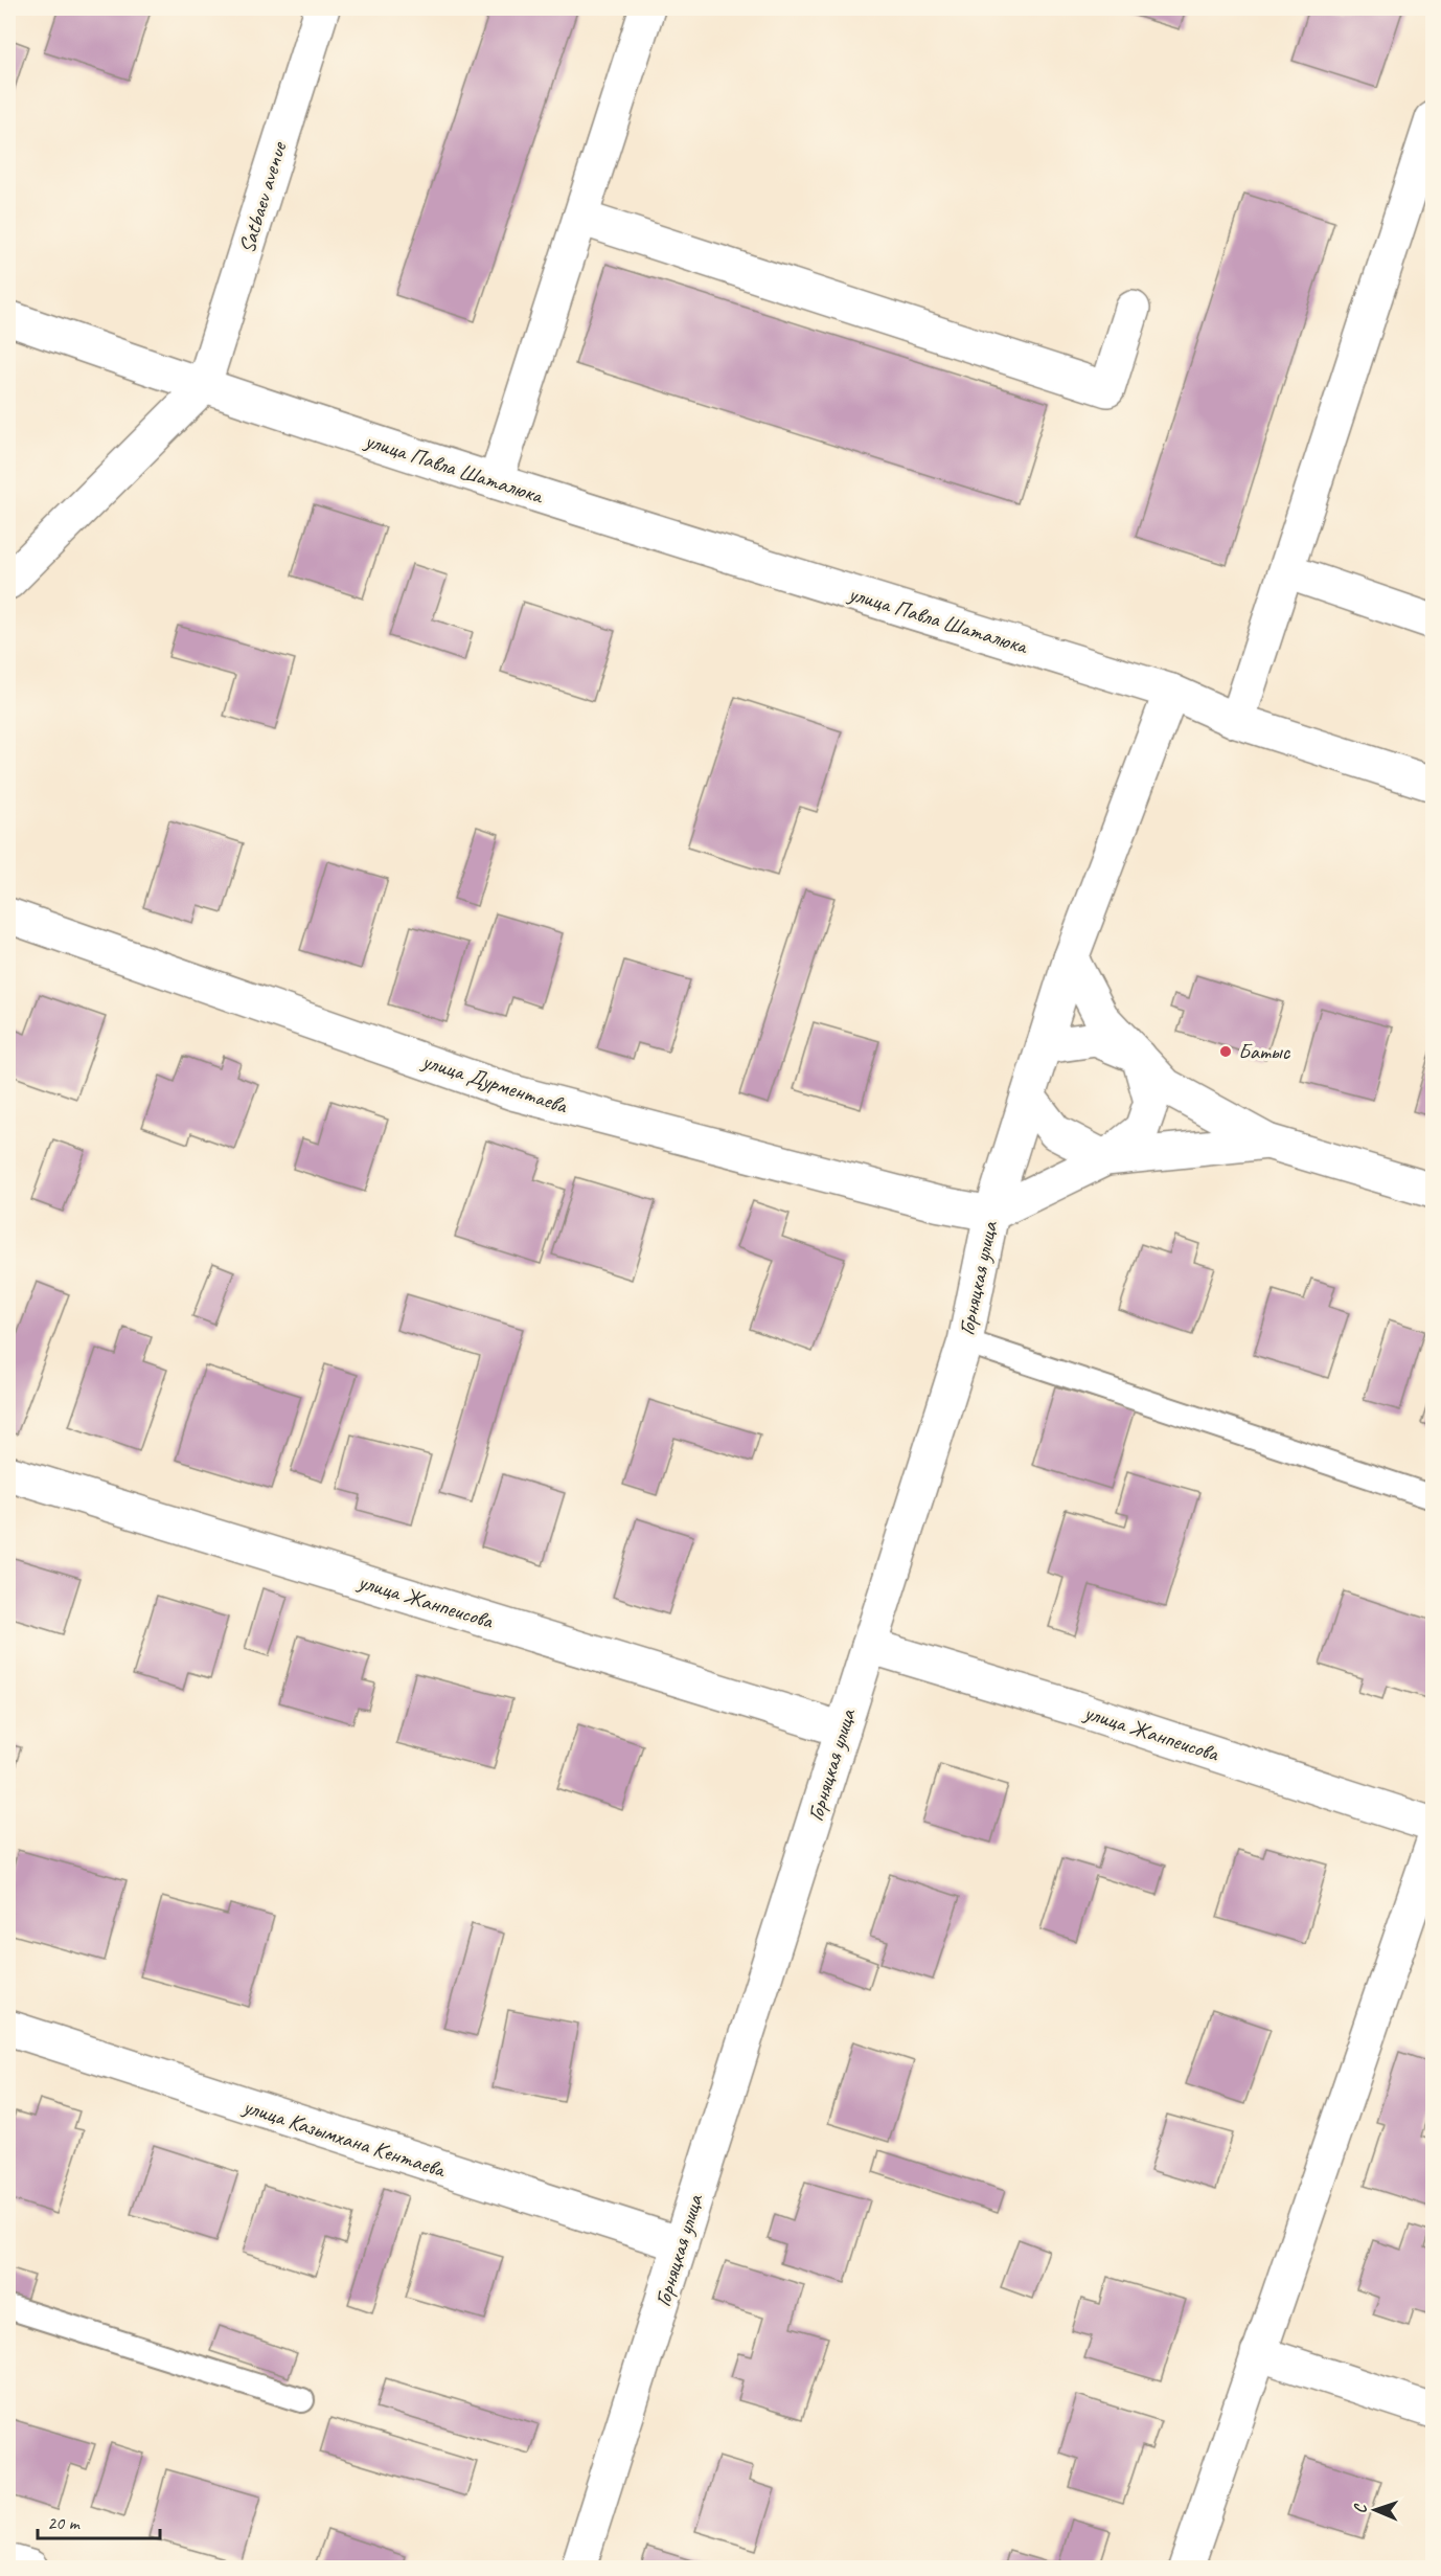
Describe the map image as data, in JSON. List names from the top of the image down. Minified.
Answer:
{"streets":{"street":["Satbaev avenue","улица Павла Шаталюка","улица Дурментаева","Горняцкая улица","улица Жанпеисова","улица Казымхана Кентаева"]},"crossings":[["Satbaev avenue","улица Павла Шаталюка"],["улица Дурментаева","Горняцкая улица"],["Горняцкая улица","улица Жанпеисова"],["Горняцкая улица","улица Казымхана Кентаева"]],"places":["Батыс"],"scale_bar":"20 m","north":"left"}
